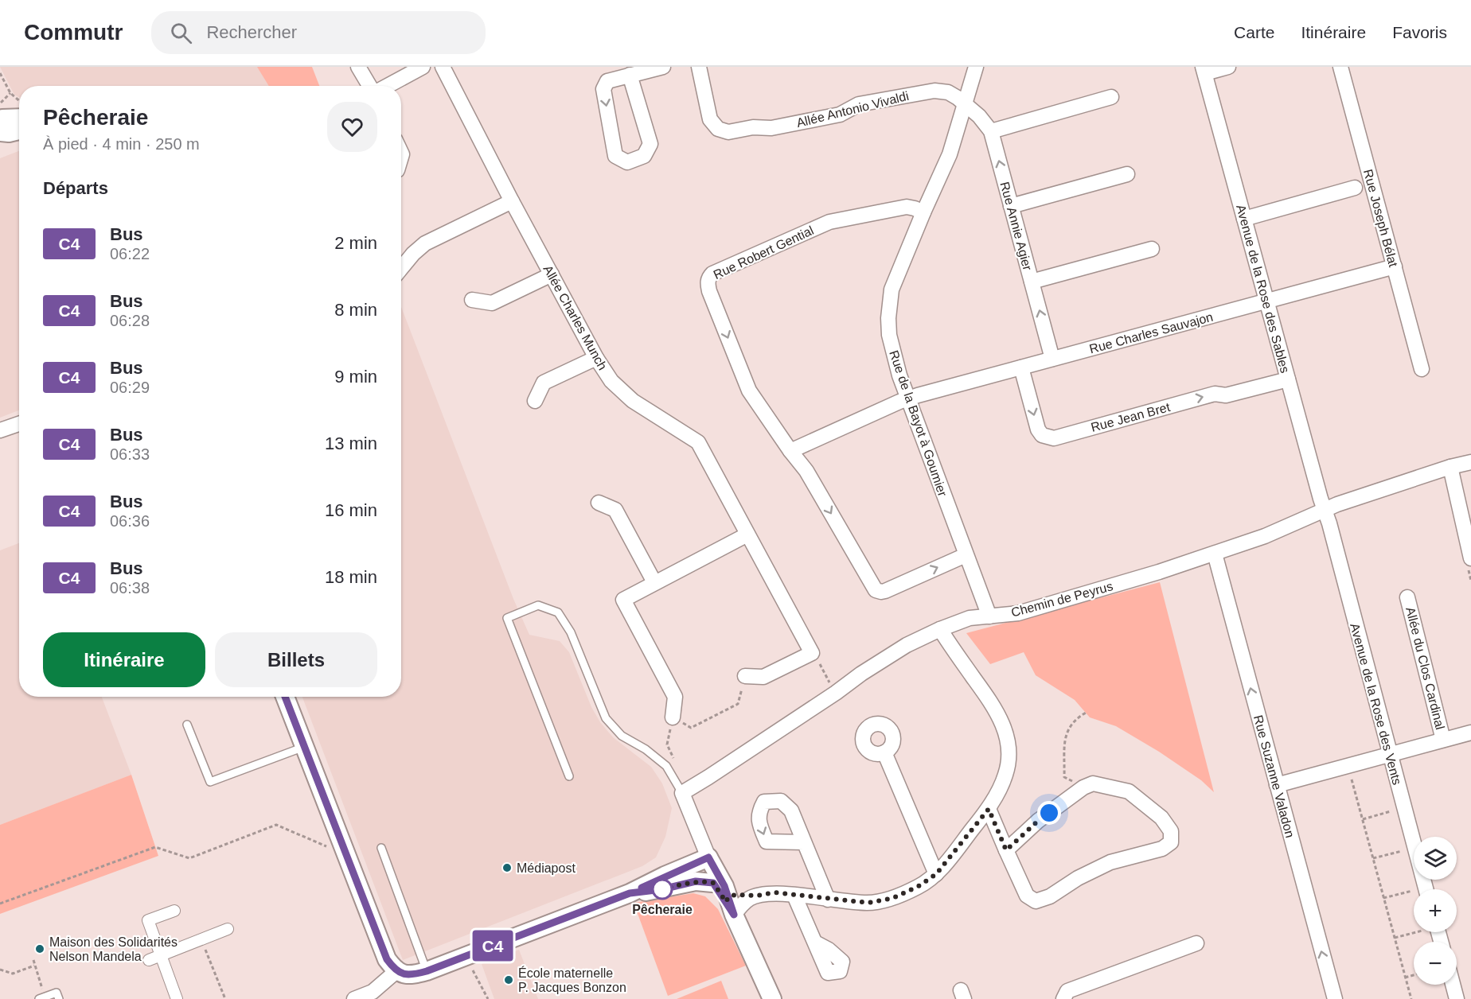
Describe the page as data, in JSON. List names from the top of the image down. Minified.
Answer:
{"streets":{"street":["Allée Antonio Vivaldi","Rue Joseph Bélat","Rue Annie Agier","Rue Robert Gential","Avenue de la Rose des Sables","Allée Charles Munch","Rue Charles Sauvajon","Rue Jean Bret","Rue de la Bayot à Goumier","Chemin de Peyrus","Allée du Clos Cardinal","Avenue de la Rose des Vents","Rue Suzanne Valadon"]},"crossings":[["Allée Antonio Vivaldi","Rue Annie Agier"],["Allée Antonio Vivaldi","Rue de la Bayot à Goumier"],["Rue Joseph Bélat","Rue Charles Sauvajon"],["Rue Annie Agier","Rue Charles Sauvajon"],["Rue Annie Agier","Rue de la Bayot à Goumier"],["Rue Robert Gential","Rue de la Bayot à Goumier"],["Avenue de la Rose des Sables","Rue Charles Sauvajon"],["Avenue de la Rose des Sables","Rue Jean Bret"],["Avenue de la Rose des Sables","Chemin de Peyrus"],["Avenue de la Rose des Sables","Avenue de la Rose des Vents"],["Rue Charles Sauvajon","Rue Jean Bret"],["Rue Charles Sauvajon","Rue de la Bayot à Goumier"],["Rue de la Bayot à Goumier","Chemin de Peyrus"],["Chemin de Peyrus","Avenue de la Rose des Vents"],["Chemin de Peyrus","Rue Suzanne Valadon"]],"one_way":["Rue Annie Agier","Rue Jean Bret","Rue Suzanne Valadon"],"places":["Médiapost","Pêcheraie","Maison des Solidarités Nelson Mandela","École maternelle P. Jacques Bonzon"],"lines":["bus line C4"],"page":{"header":"Commutr","search":"Rechercher","nav":["Carte","Itinéraire","Favoris"],"on_map":"C4","heading":[["Pêcheraie","À pied · 4 min · 250 m"],"Départs"],"list":[{"mark":"C4","name":"Bus","note":"06:22","value":"2 min"},{"mark":"C4","name":"Bus","note":"06:28","value":"8 min"},{"mark":"C4","name":"Bus","note":"06:29","value":"9 min"},{"mark":"C4","name":"Bus","note":"06:33","value":"13 min"},{"mark":"C4","name":"Bus","note":"06:36","value":"16 min"},{"mark":"C4","name":"Bus","note":"06:38","value":"18 min"}],"buttons":["Itinéraire","Billets"],"map_buttons":["+","−"]}}
